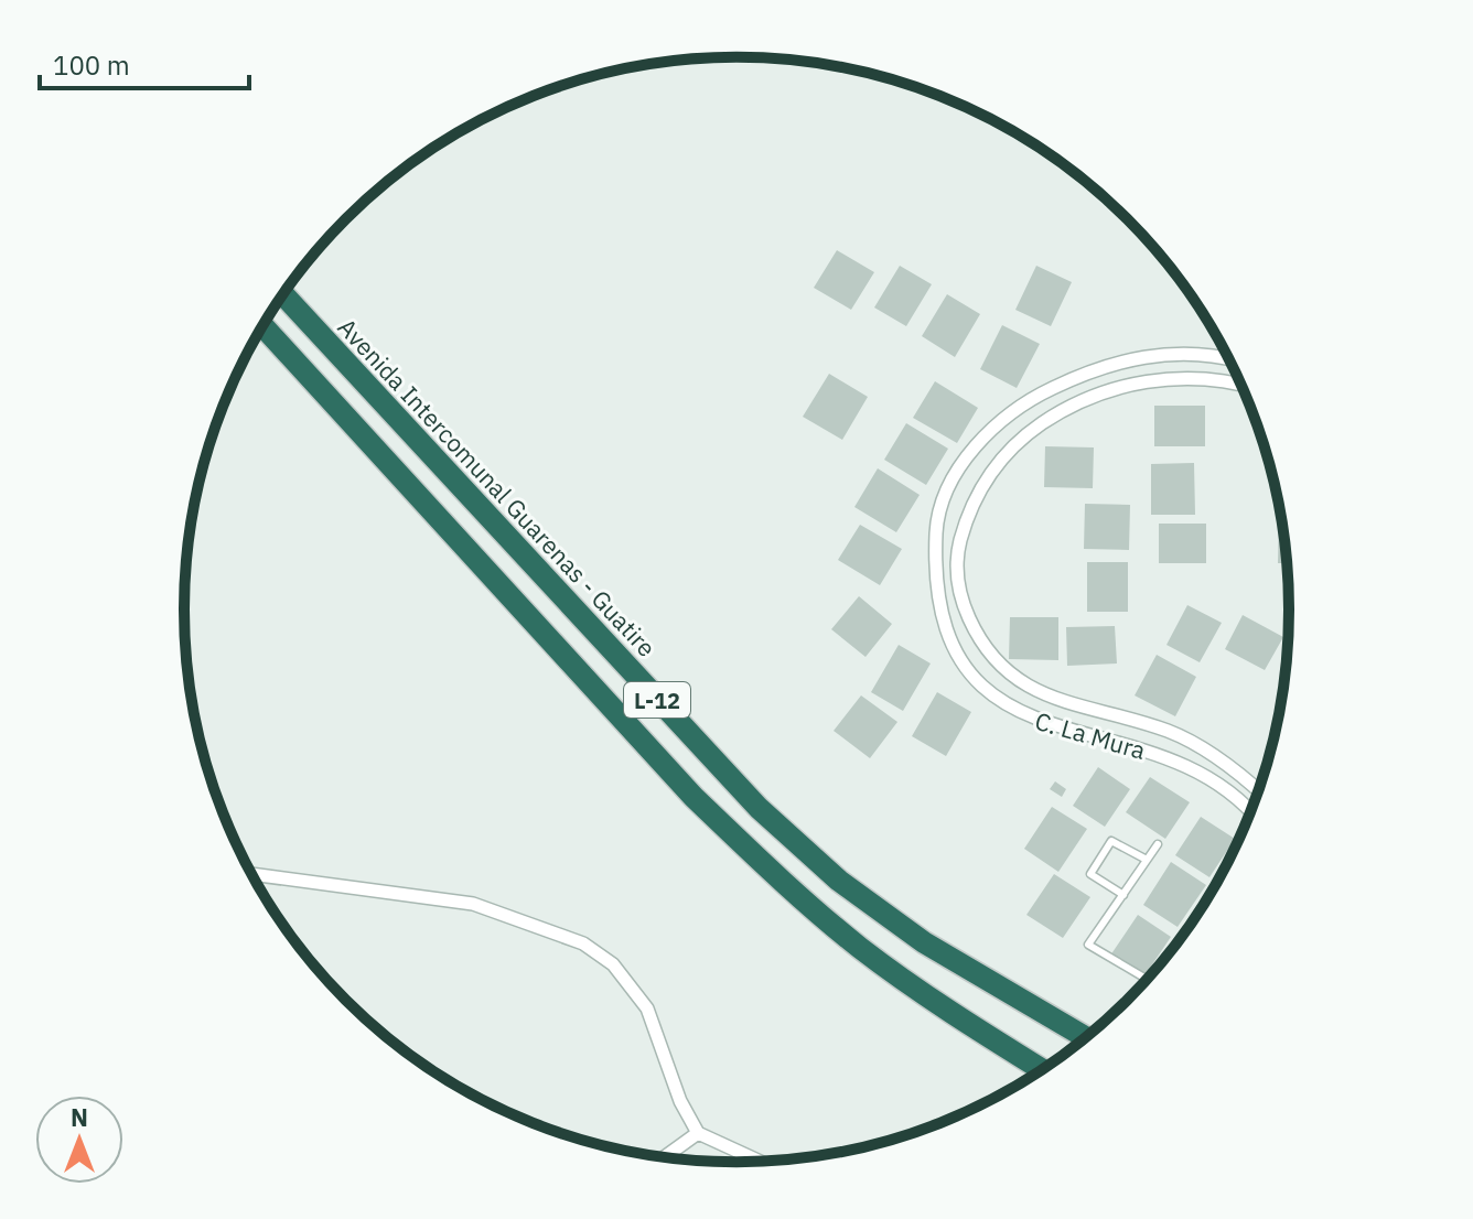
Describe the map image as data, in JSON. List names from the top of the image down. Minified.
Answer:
{"streets":{"highway":["Avenida Intercomunal Guarenas - Guatire","L-12"],"street":["C. La Mura"]},"scale_bar":"100 m","north":"top"}
